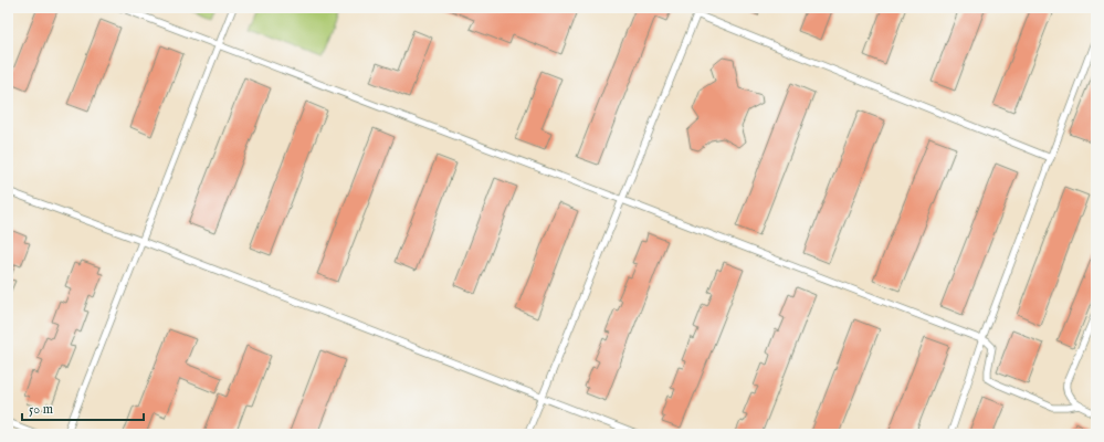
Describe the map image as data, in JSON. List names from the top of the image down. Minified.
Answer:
{"scale_bar":"50 m"}
